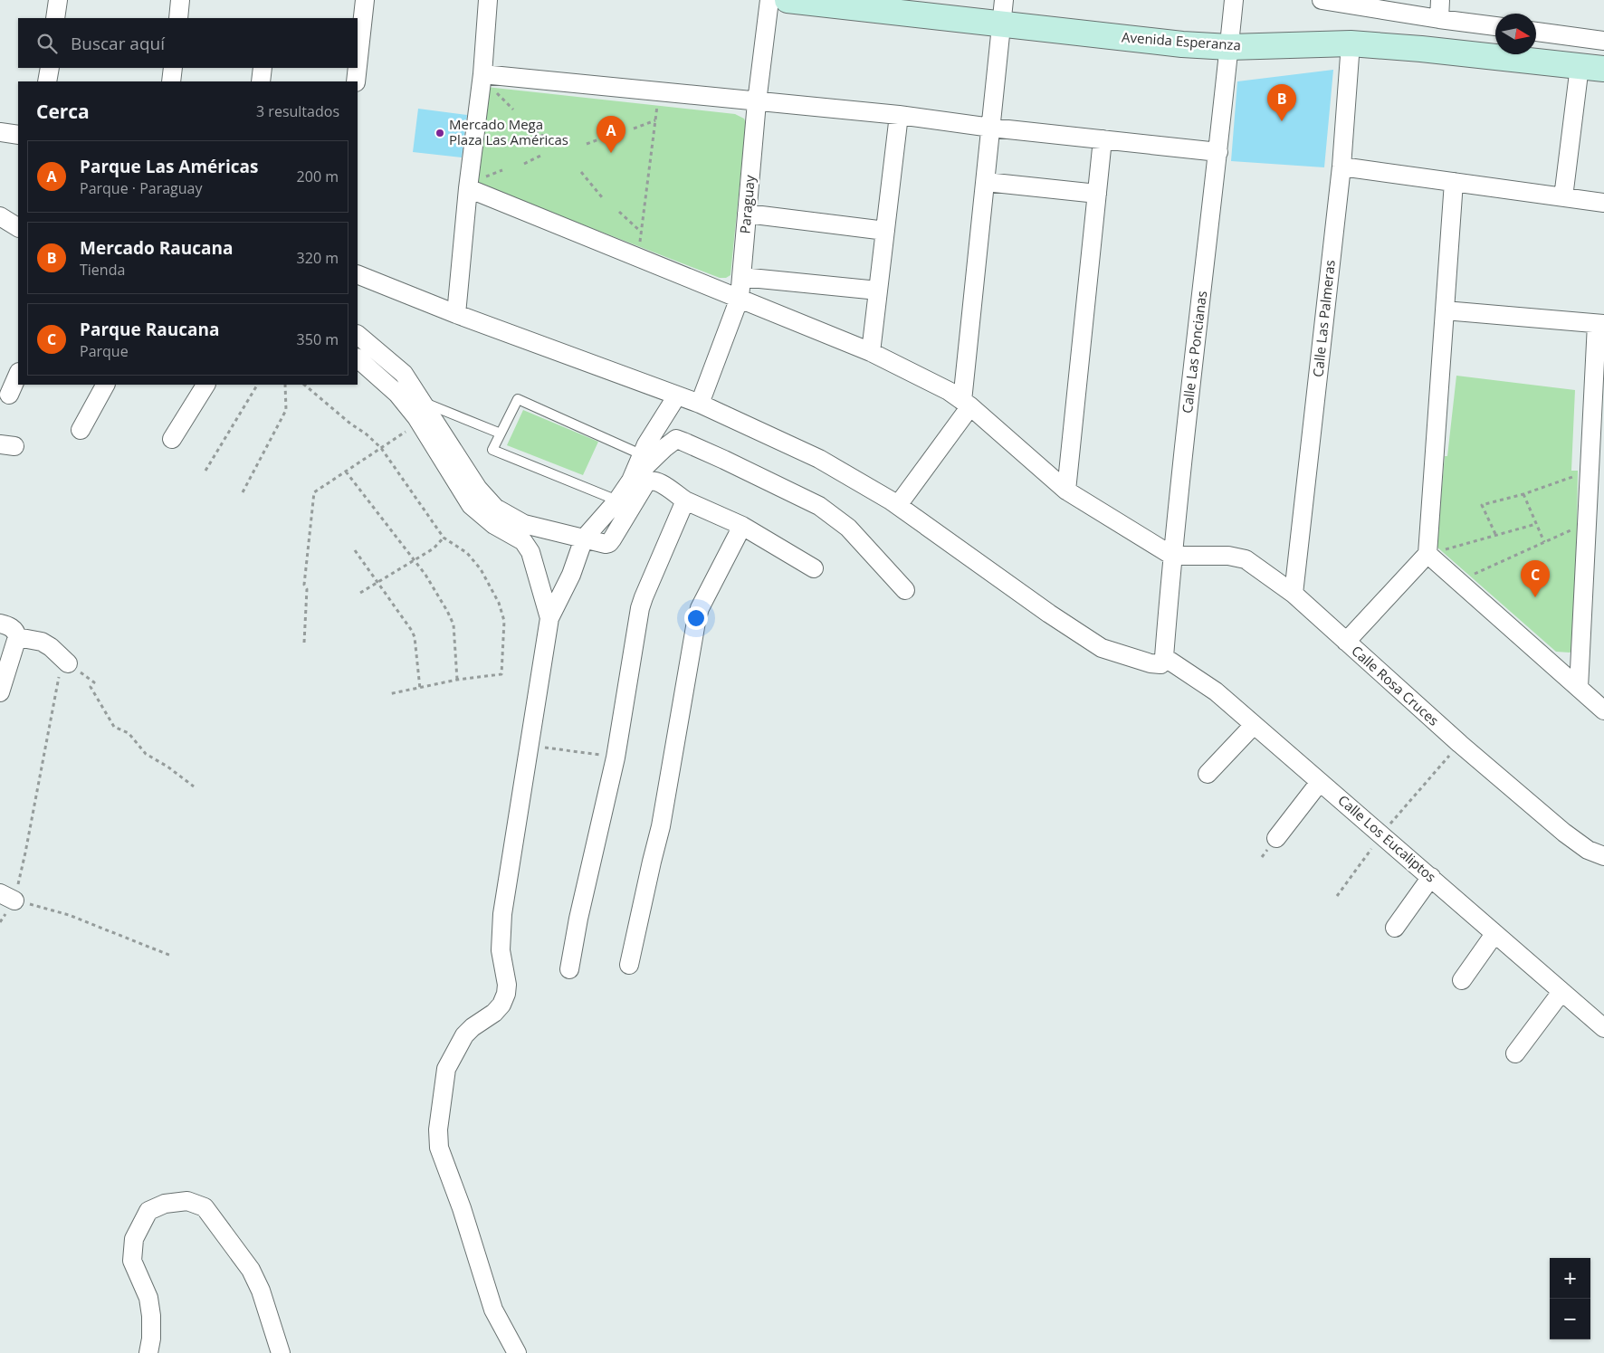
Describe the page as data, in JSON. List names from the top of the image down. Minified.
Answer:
{"streets":{"street":["Avenida Esperanza","Paraguay","Calle Las Palmeras","Calle Las Poncianas","Calle Rosa Cruces","Calle Los Eucaliptos"]},"crossings":[["Avenida Esperanza","Calle Las Palmeras"],["Avenida Esperanza","Calle Las Poncianas"],["Calle Las Palmeras","Calle Rosa Cruces"],["Calle Las Poncianas","Calle Rosa Cruces"],["Calle Las Poncianas","Calle Los Eucaliptos"]],"places":["Mercado Mega Plaza Las Américas"],"north":"right","page":{"search":"Buscar aquí","heading":["Cerca","3 resultados"],"pins":["B","A","C"],"list":[{"mark":"A","name":"Parque Las Américas","note":"Parque · Paraguay","value":"200 m"},{"mark":"B","name":"Mercado Raucana","note":"Tienda","value":"320 m"},{"mark":"C","name":"Parque Raucana","note":"Parque","value":"350 m"}],"map_buttons":["+","−"]}}
